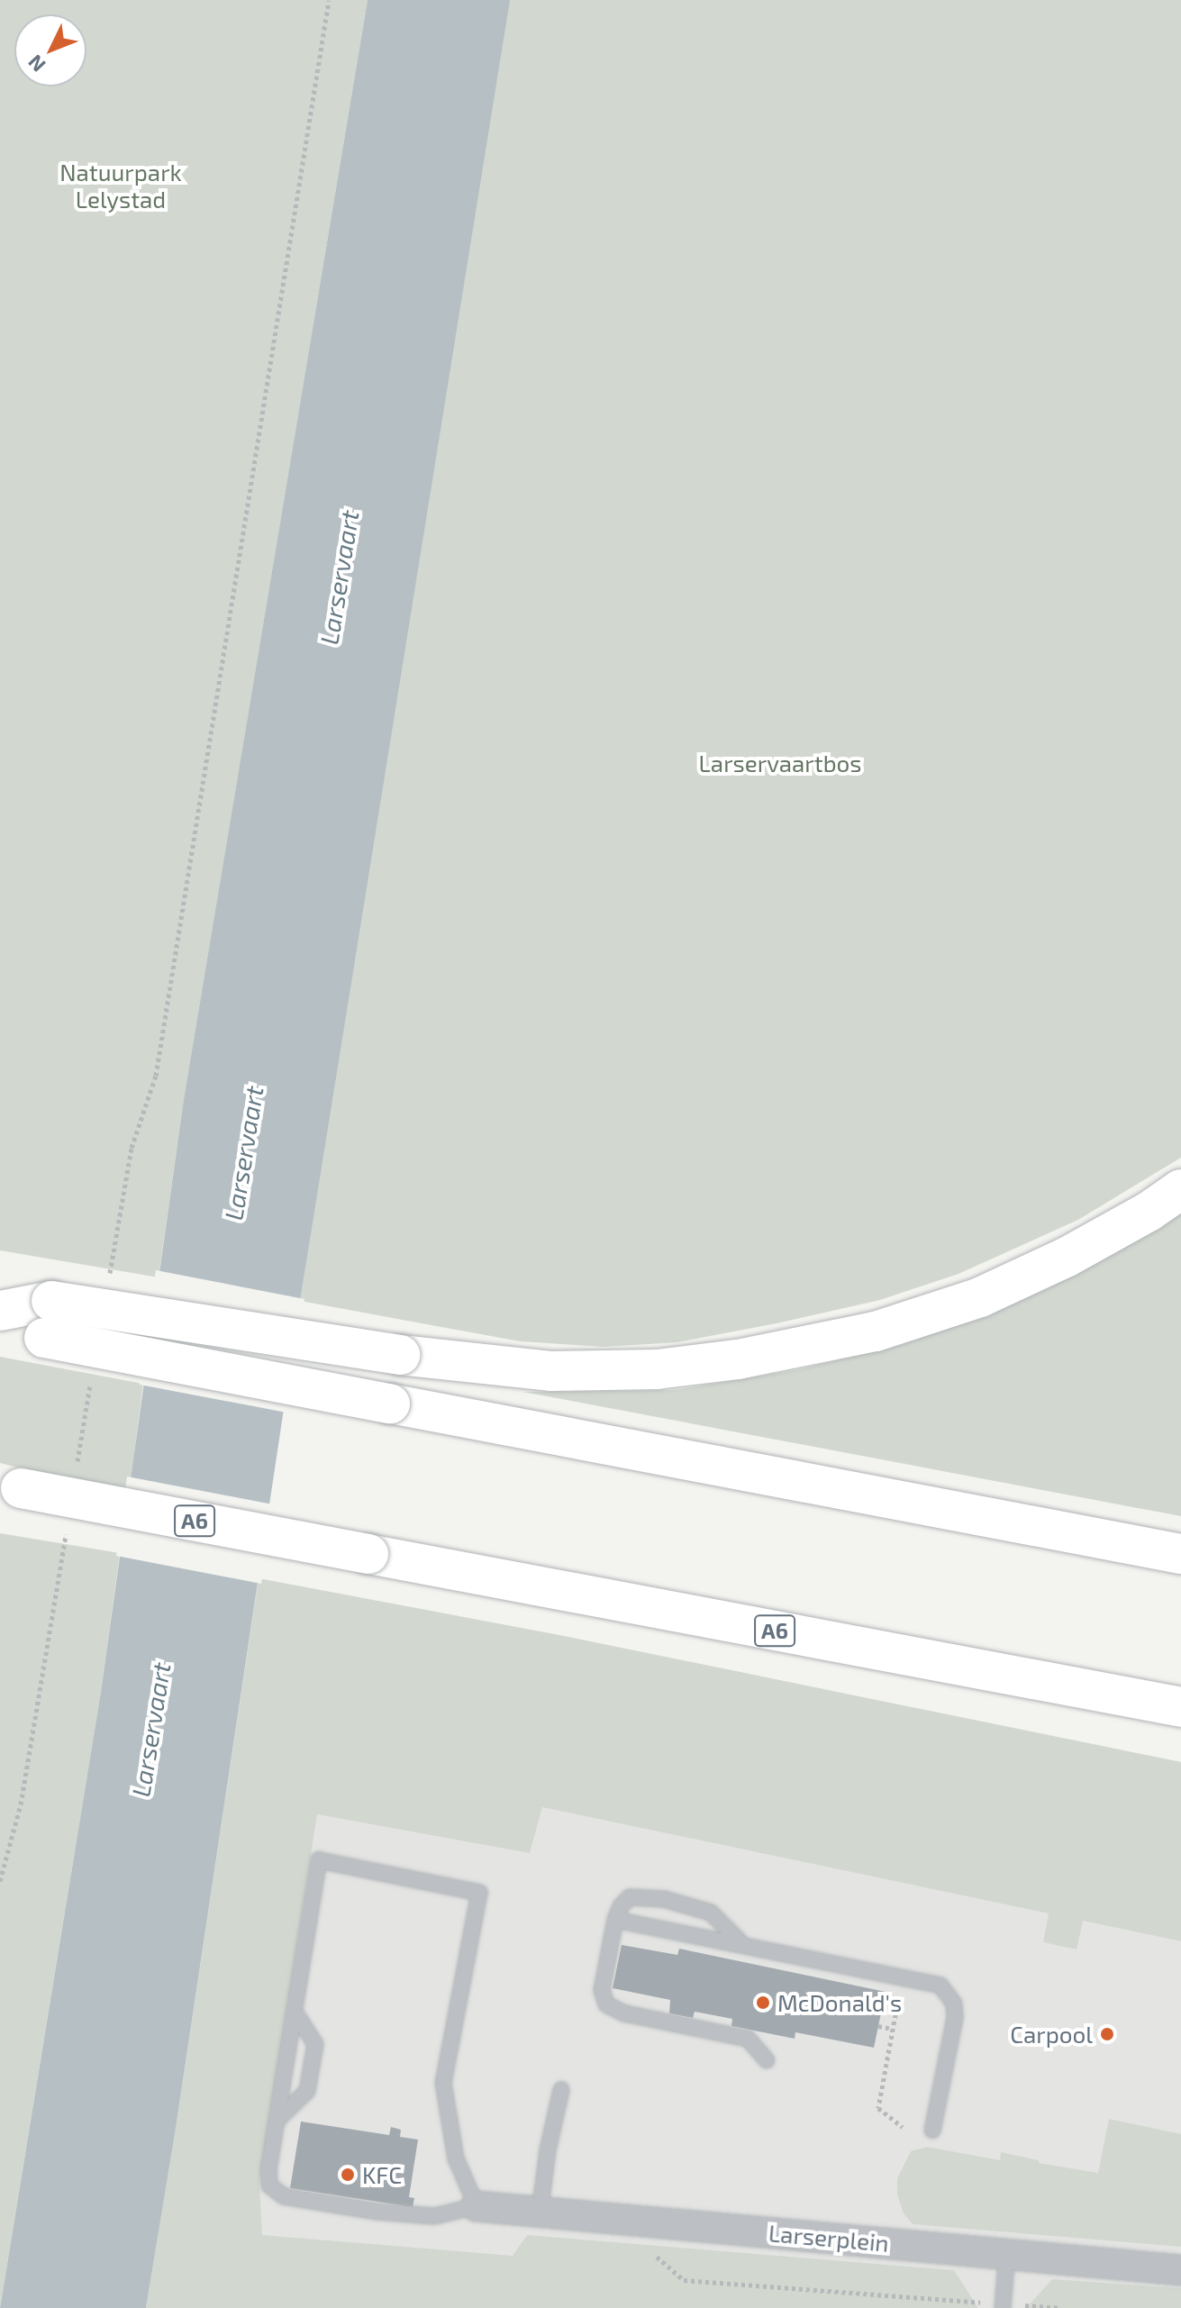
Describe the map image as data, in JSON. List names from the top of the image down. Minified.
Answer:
{"streets":{"highway":["A6"],"street":["Larserplein"]},"water":["Larservaart"],"parks":["Natuurpark Lelystad","Larservaartbos"],"places":["McDonald's","Carpool","KFC"],"north":"bottom left"}
